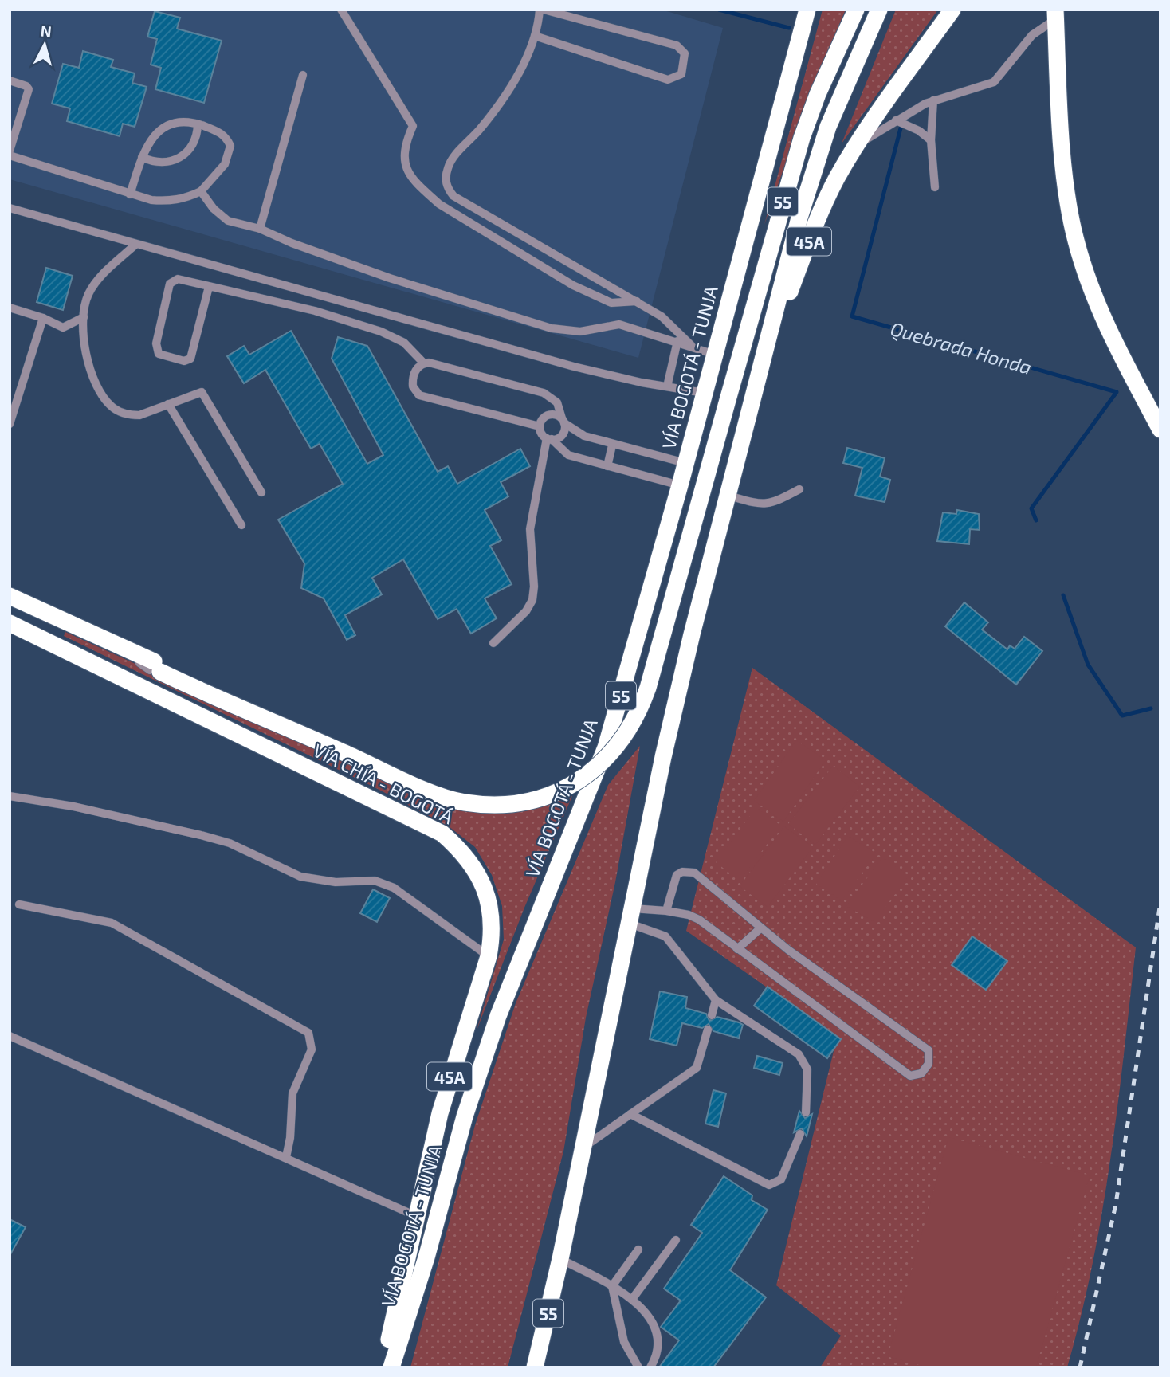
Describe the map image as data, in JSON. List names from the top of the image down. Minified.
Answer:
{"streets":{"highway":["55","45A","VÍA BOGOTÁ - TUNJA","VÍA CHÍA - BOGOTÁ"]},"crossings":[["55","45A"]],"water":["Quebrada Honda"],"north":"top"}
